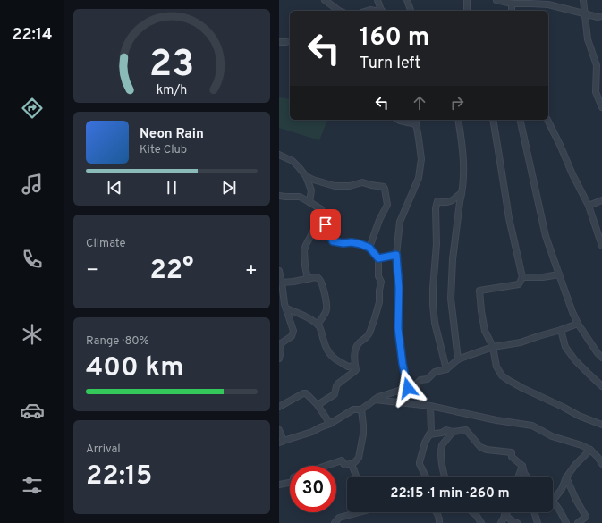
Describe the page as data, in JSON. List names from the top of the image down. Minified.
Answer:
{"page":{"tabs":"22:14","turn":["160 m","Turn left"],"song":["Neon Rain","Kite Club"],"tile":["Climate",["Range · 80%","400 km"],["Arrival","22:15"]],"heat":["−","22°","+"],"limit":"30","trip":"22:15 · 1 min · 260 m","gauge":["23","km/h"]}}
